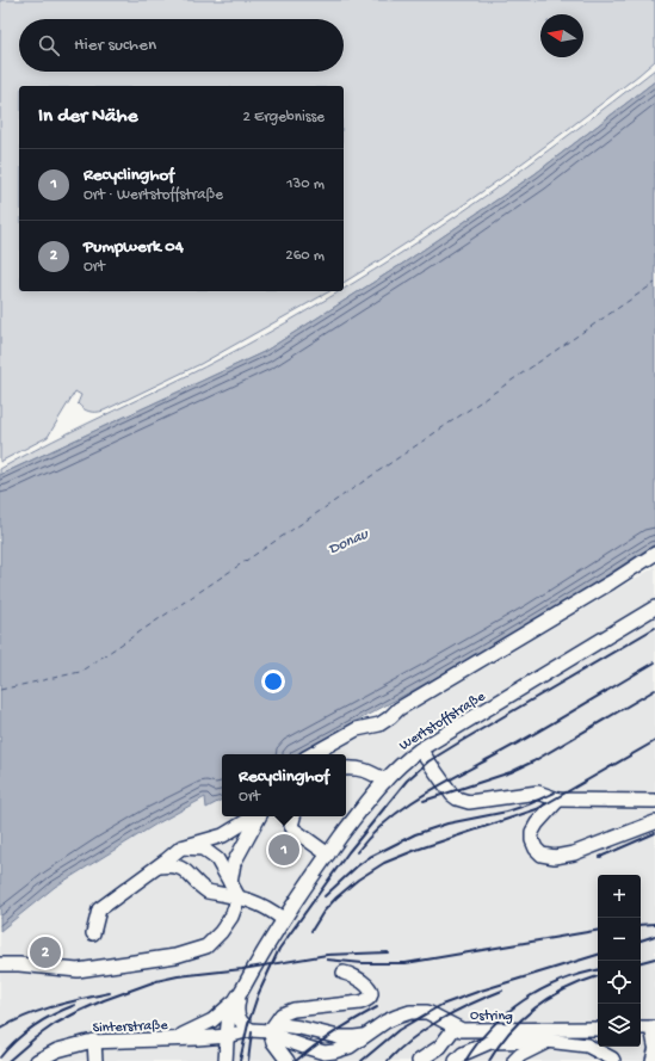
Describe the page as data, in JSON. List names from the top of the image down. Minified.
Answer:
{"streets":{"street":["Wertstoffstraße","Ostring","Sinterstraße"]},"crossings":[["Wertstoffstraße","Ostring"],["Wertstoffstraße","Sinterstraße"],["Ostring","Sinterstraße"]],"water":["Donau"],"north":"left","page":{"search":"Hier suchen","heading":["In der Nähe","2 Ergebnisse"],"list":[{"mark":"1","name":"Recyclinghof","note":"Ort · Wertstoffstraße","value":"130 m"},{"mark":"2","name":"Pumpwerk 04","note":"Ort","value":"260 m"}],"popup":["Recyclinghof","Ort"],"pins":["1","2"],"map_buttons":["+","−"]}}
